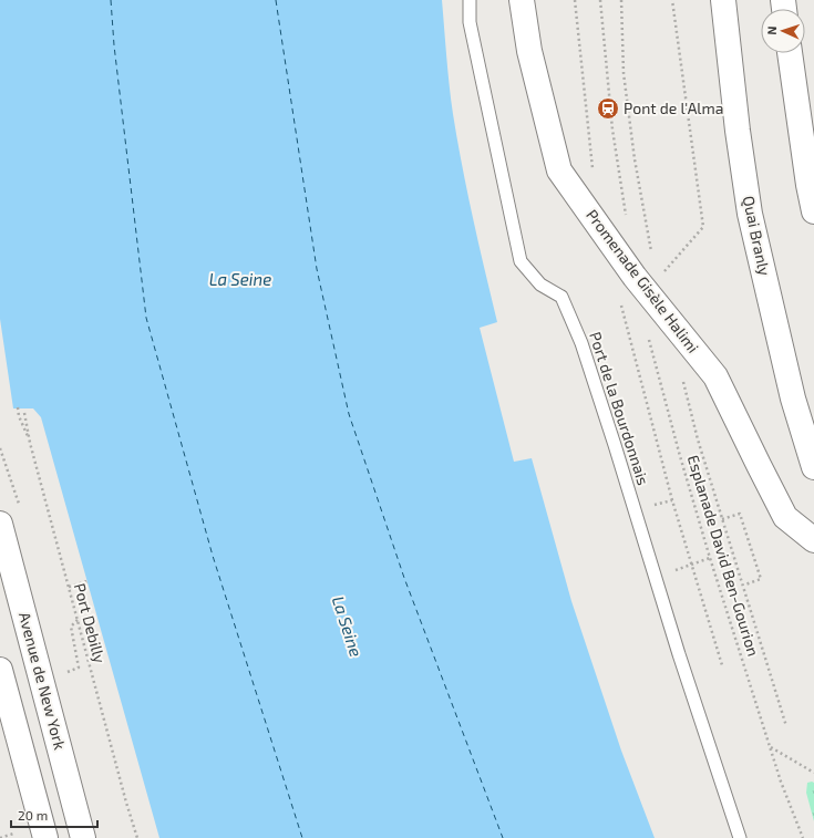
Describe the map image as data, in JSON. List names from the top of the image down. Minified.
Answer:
{"streets":{"main road":["Quai Branly","Promenade Gisèle Halimi","Avenue de New York"],"lane":["Port de la Bourdonnais"],"path":["Esplanade David Ben-Gourion","Port Debilly"]},"water":["La Seine"],"places":{"station":["Pont de l'Alma"]},"scale_bar":"20 m","north":"left"}
